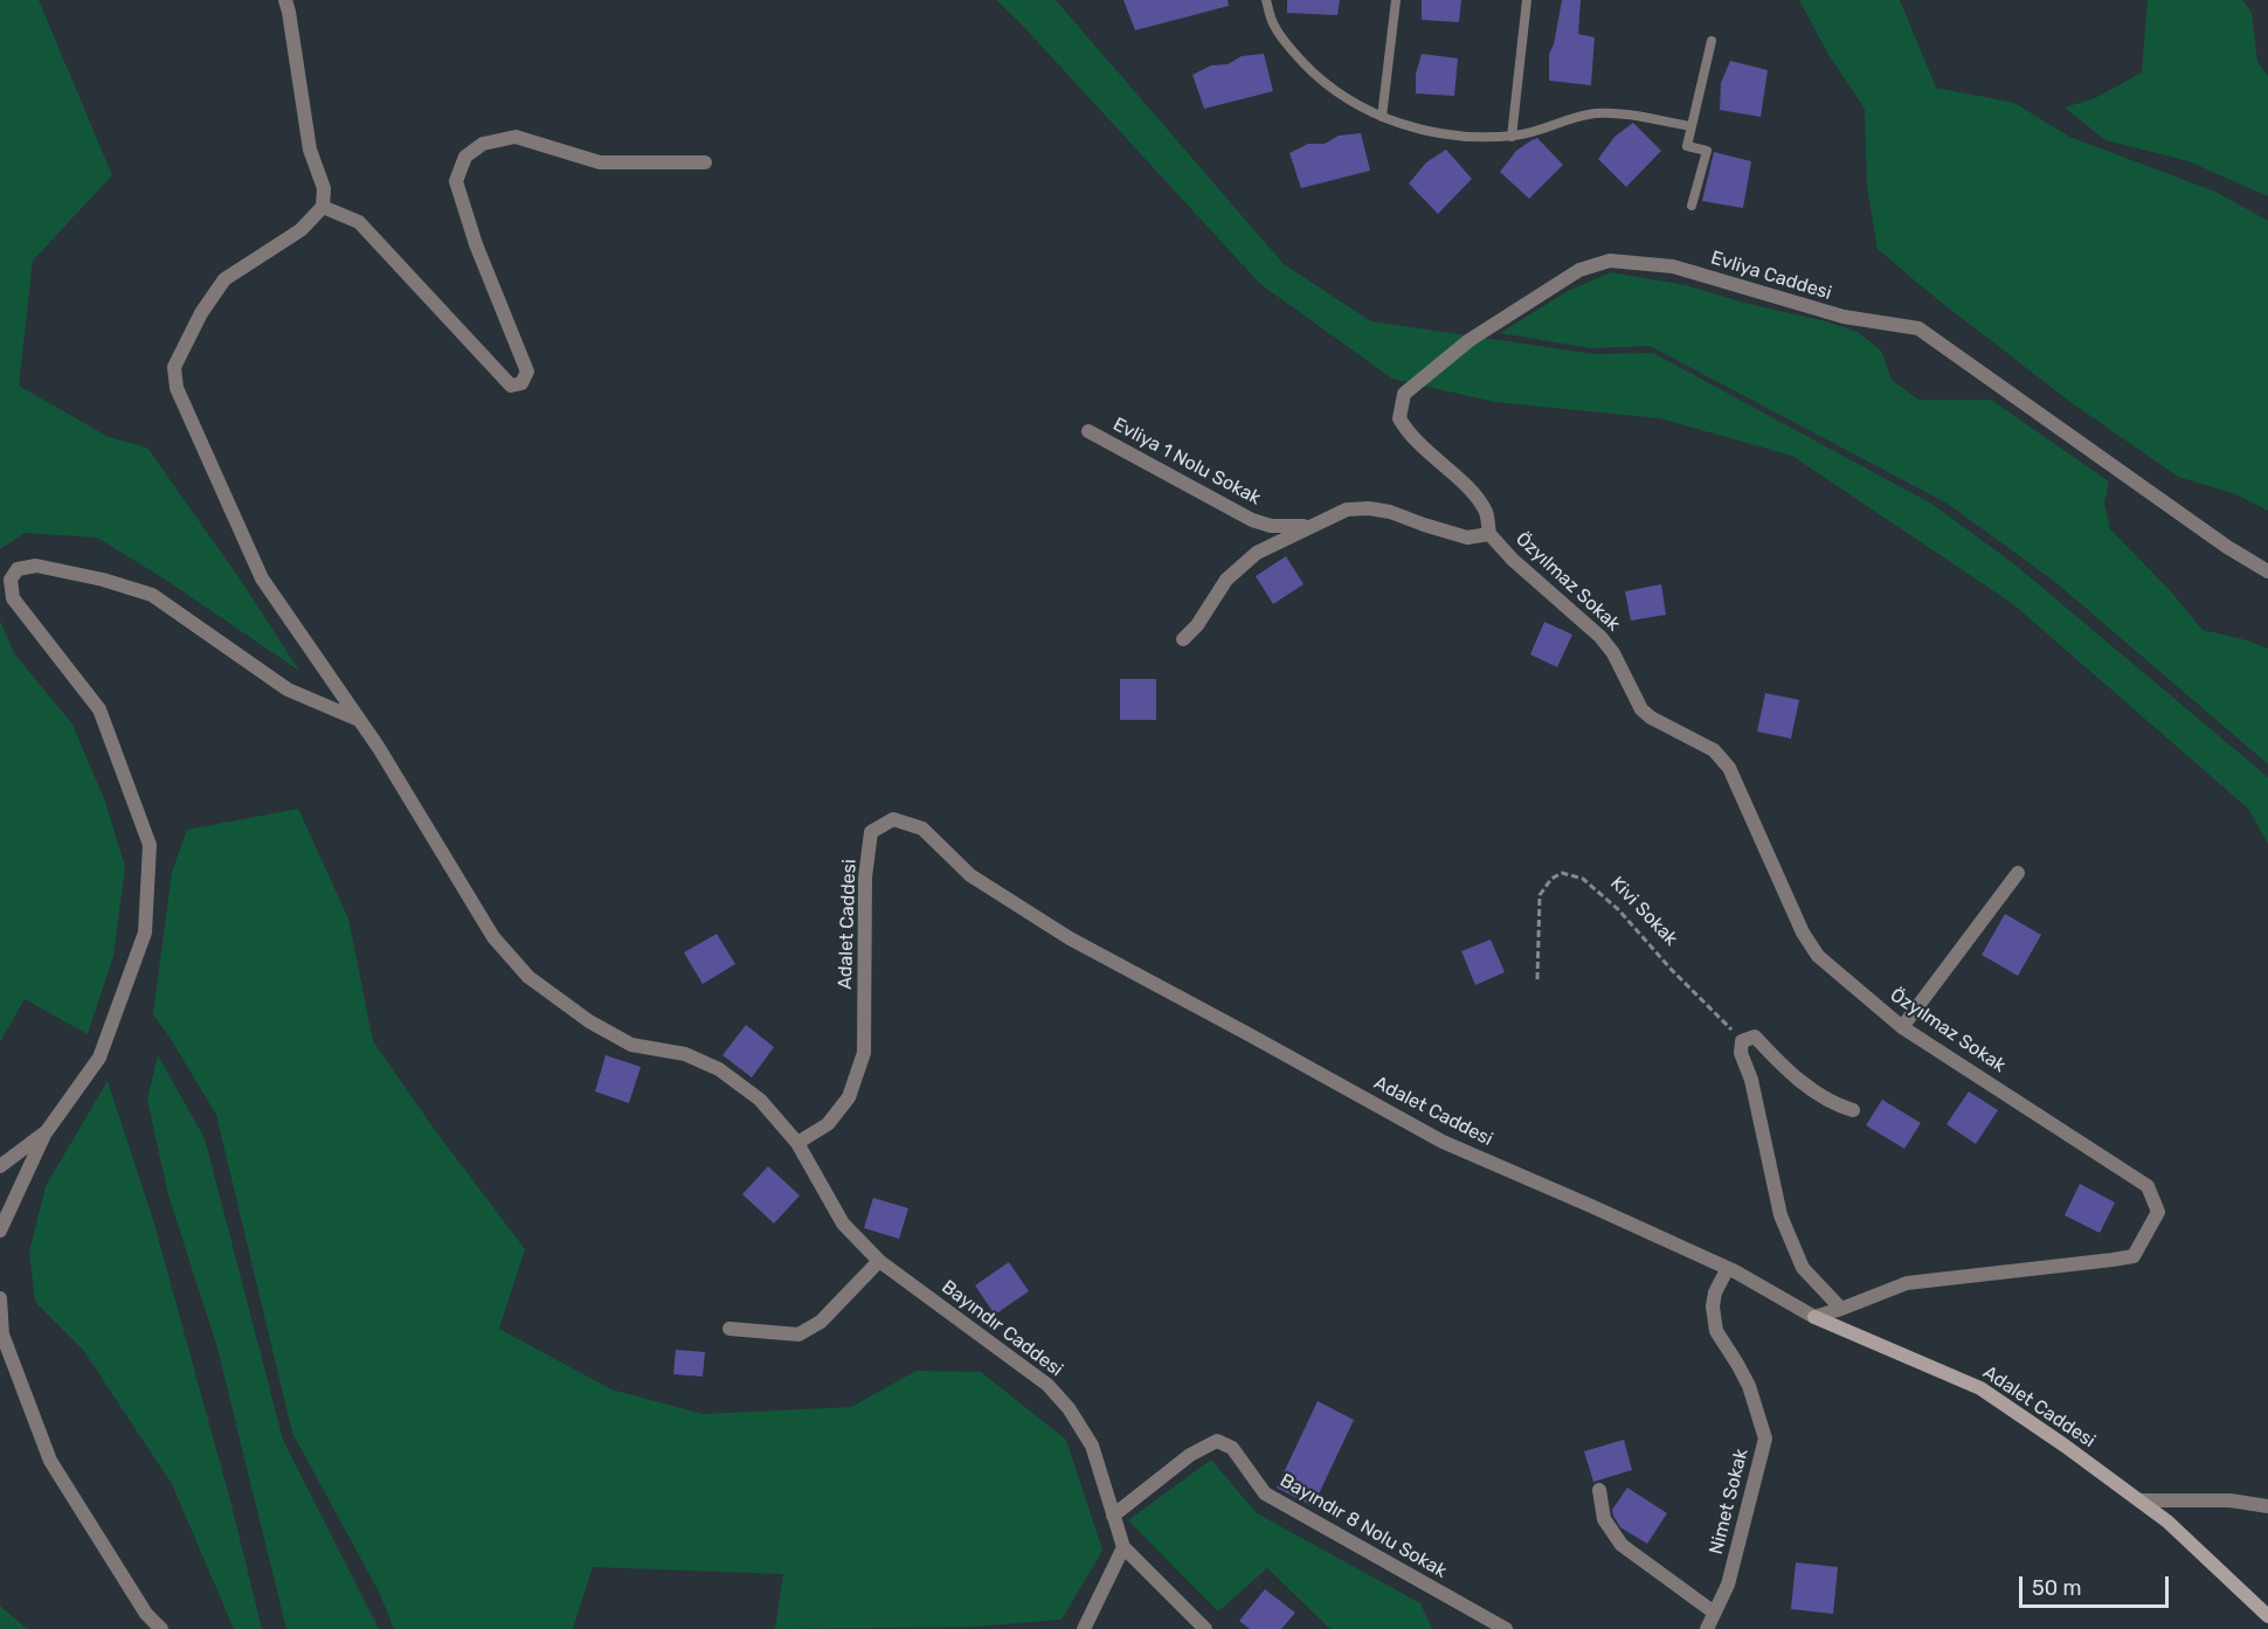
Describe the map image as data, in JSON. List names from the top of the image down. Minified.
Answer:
{"streets":{"street":["Evliya Caddesi","Evliya 1 Nolu Sokak","Özyılmaz Sokak","Adalet Caddesi","Bayındır Caddesi","Nimet Sokak","Bayındır 8 Nolu Sokak"],"path":["Kivi Sokak"]},"crossings":[["Evliya Caddesi","Özyılmaz Sokak"],["Özyılmaz Sokak","Adalet Caddesi"],["Adalet Caddesi","Bayındır Caddesi"],["Adalet Caddesi","Nimet Sokak"],["Bayındır Caddesi","Bayındır 8 Nolu Sokak"]],"scale_bar":"50 m"}
